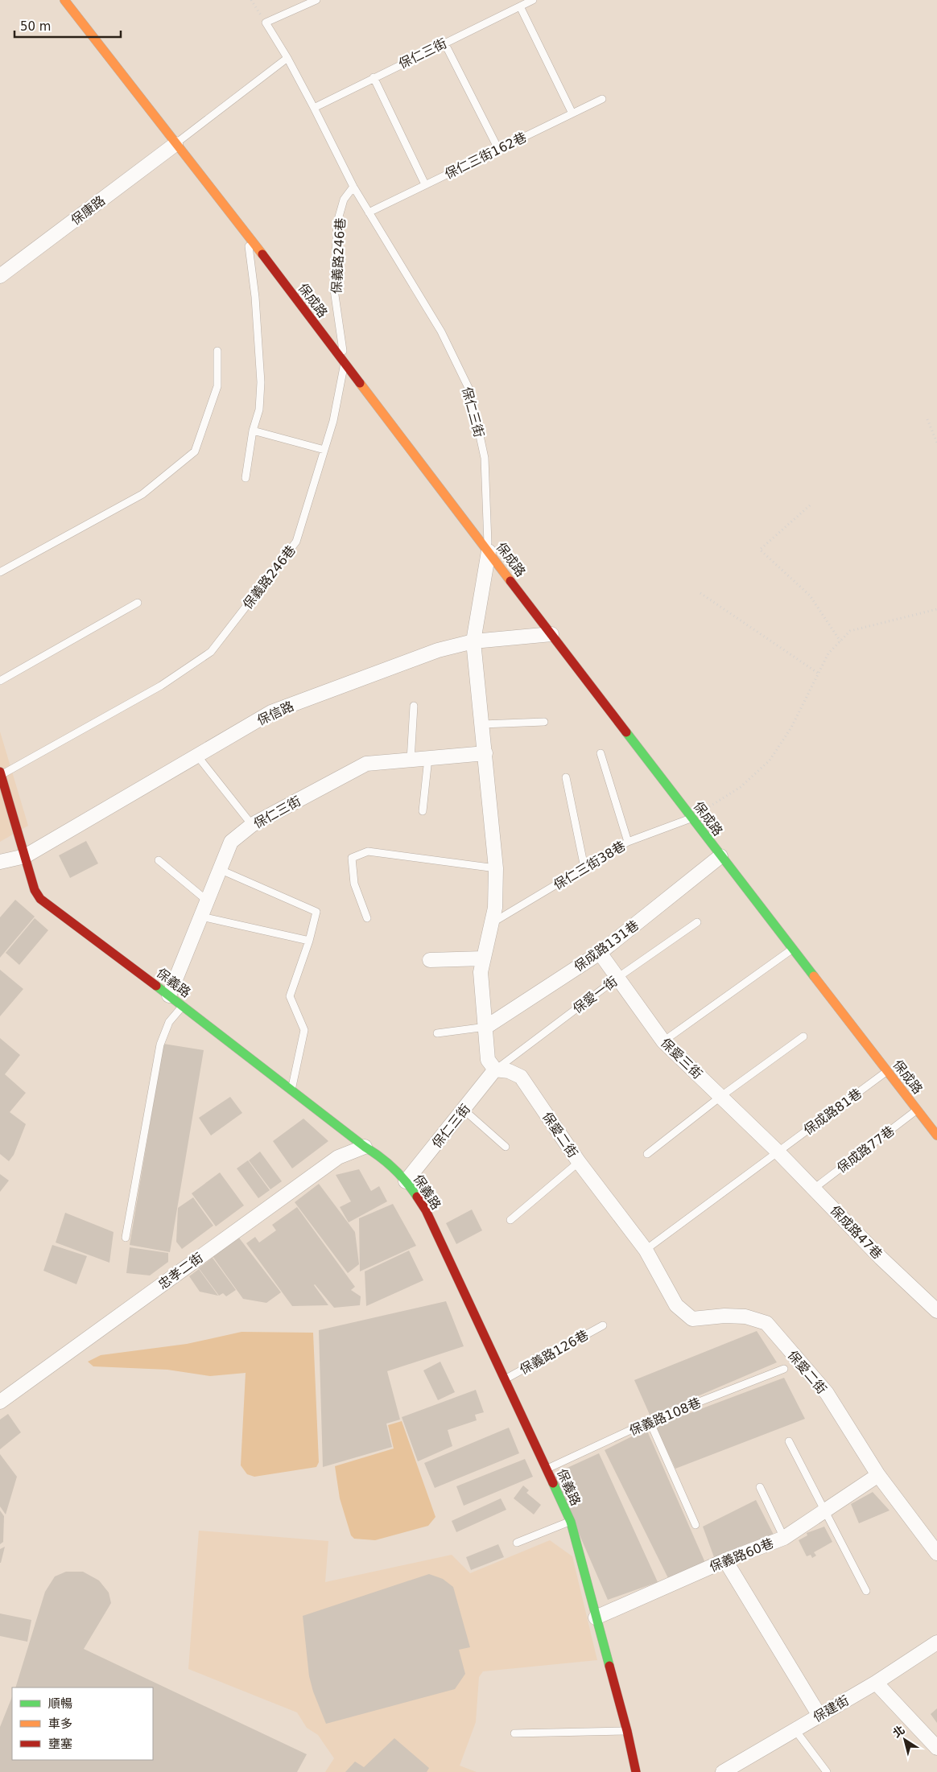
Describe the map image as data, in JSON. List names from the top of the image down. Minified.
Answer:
{"streets":{"street":["保仁三街","保康路","保成路","保信路","保成路131巷","保義路","保愛三街","保愛二街","保成路47巷","忠孝二街","保義路60巷","保建街"],"lane":["保仁三街162巷","保義路246巷","保仁三街38巷","保愛一街","保成路81巷","保成路77巷","保義路126巷","保義路108巷"]},"crossings":[["保仁三街","保仁三街162巷"],["保仁三街","保義路246巷"],["保仁三街","保成路"],["保仁三街","保信路"],["保仁三街","保仁三街38巷"],["保仁三街","保成路131巷"],["保仁三街","保義路"],["保仁三街","保愛一街"],["保仁三街","保愛二街"],["保康路","保成路"],["保義路246巷","保成路"],["保義路246巷","保義路"],["保成路","保信路"],["保成路","保仁三街38巷"],["保成路","保成路131巷"],["保成路","保成路81巷"],["保成路","保成路77巷"],["保信路","保義路"],["保成路131巷","保愛三街"],["保義路","忠孝二街"],["保義路","保義路126巷"],["保義路","保義路108巷"],["保義路","保義路60巷"],["保愛一街","保愛三街"],["保愛一街","保愛二街"],["保愛三街","保成路81巷"],["保愛三街","保成路47巷"],["保成路81巷","保成路47巷"],["保愛二街","保義路60巷"],["保成路77巷","保成路47巷"]],"legend":["順暢","車多","壅塞"],"scale_bar":"50 m","north":"top left"}
